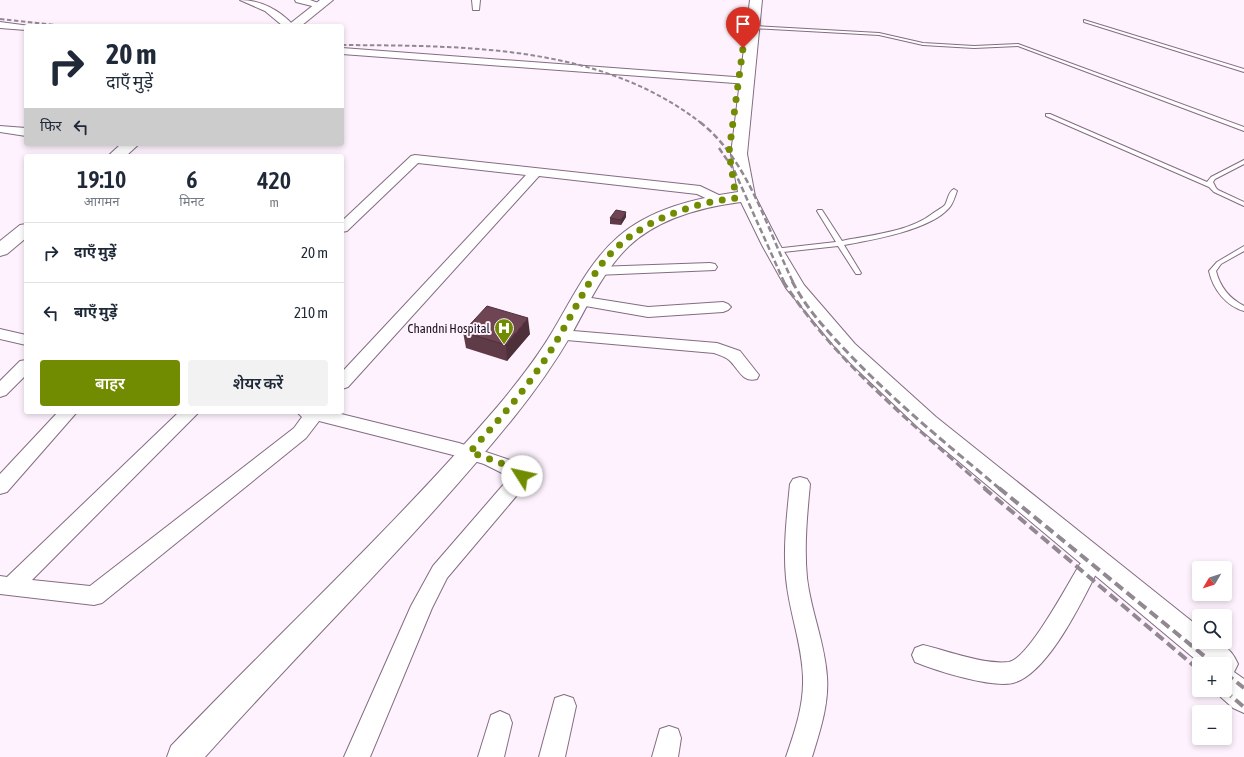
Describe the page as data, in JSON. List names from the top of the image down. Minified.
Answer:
{"places":{"hospital":["Chandni Hospital"]},"north":"bottom left","page":{"turn":["20 m","दाएँ मुड़ें"],"then":"फिर","eta":["19:10","आगमन","6","मिनट","420","m"],"list":[{"name":"दाएँ मुड़ें","value":"20 m"},{"name":"बाएँ मुड़ें","value":"210 m"}],"buttons":["बाहर","शेयर करें"],"map_buttons":["+","−"]}}
